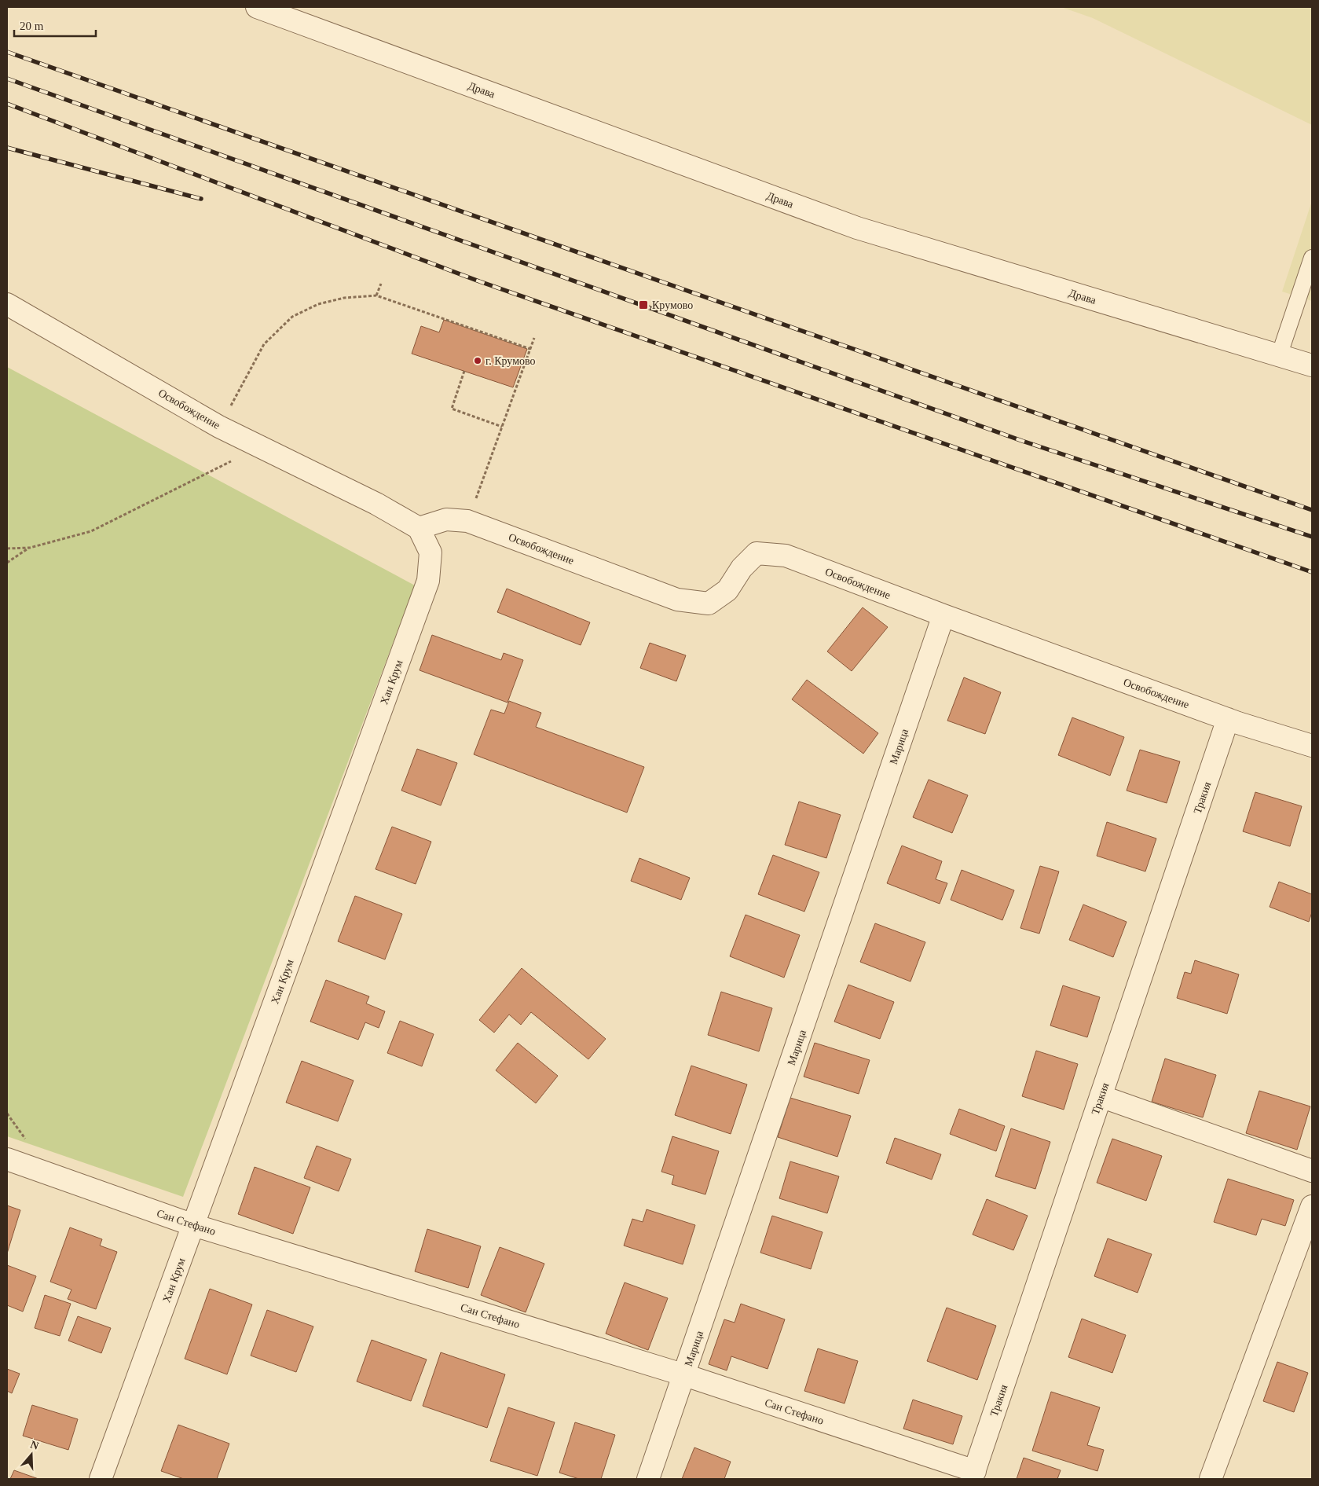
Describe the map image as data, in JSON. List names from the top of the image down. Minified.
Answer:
{"streets":{"street":["Драва","Освобождение","Хан Крум","Марица","Тракия","Сан Стефано"]},"crossings":[["Освобождение","Хан Крум"],["Освобождение","Марица"],["Освобождение","Тракия"],["Хан Крум","Сан Стефано"],["Марица","Сан Стефано"],["Тракия","Сан Стефано"]],"places":{"transit":["Крумово"],"other":["г. Крумово"]},"scale_bar":"20 m","north":"top"}
